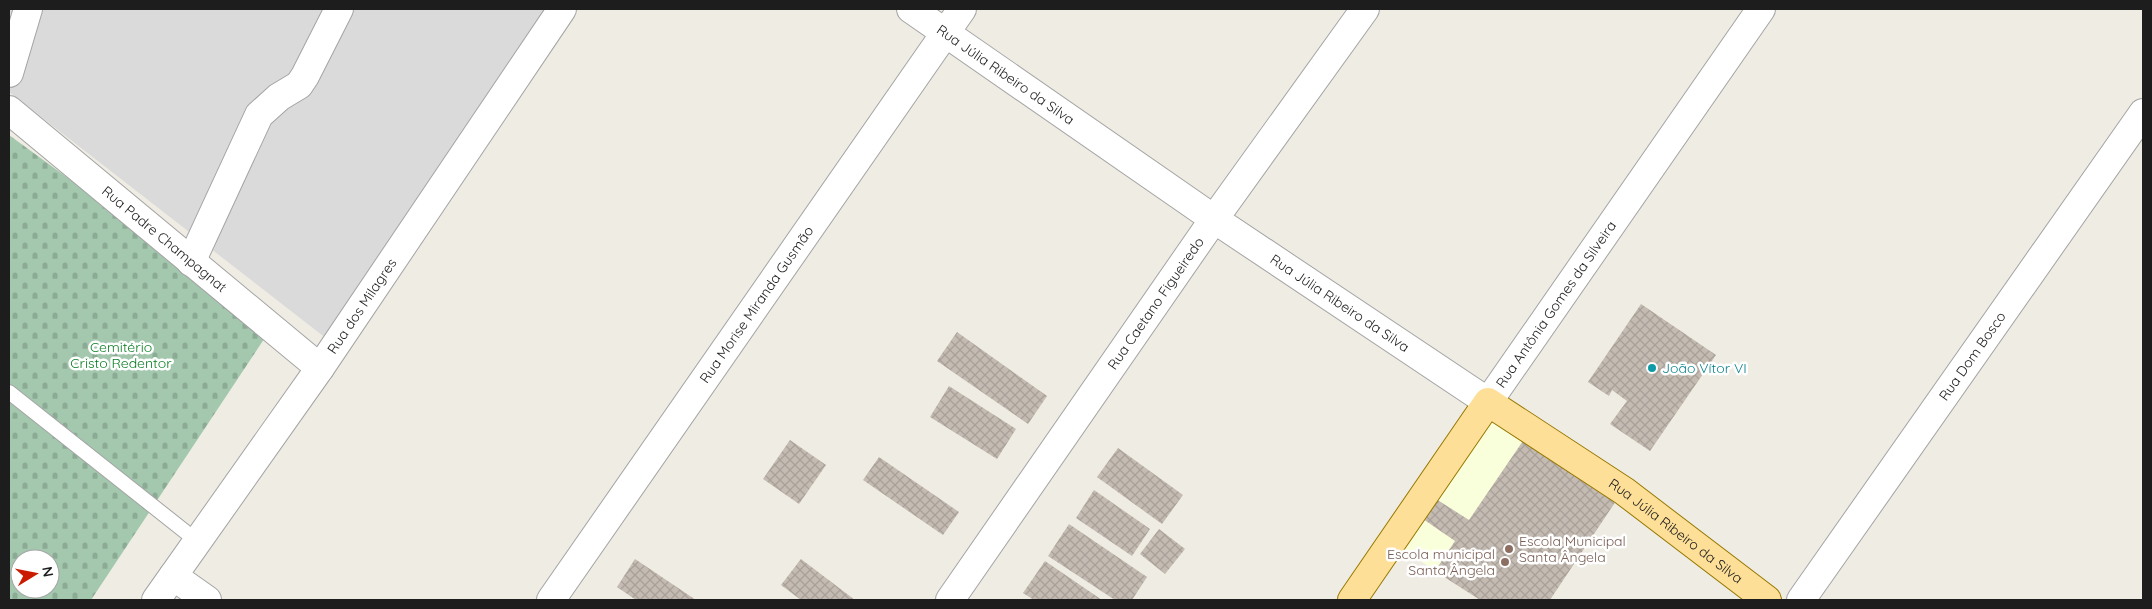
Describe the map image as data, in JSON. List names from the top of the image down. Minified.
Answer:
{"streets":{"main road":["Rua Júlia Ribeiro da Silva","Rua Antônia Gomes da Silveira"],"street":["Rua Padre Champagnat","Rua Caetano Figueiredo","Rua Morise Miranda Gusmão","Rua dos Milagres","Rua Dom Bosco"]},"crossings":[["Rua Júlia Ribeiro da Silva","Rua Caetano Figueiredo"],["Rua Júlia Ribeiro da Silva","Rua Morise Miranda Gusmão"],["Rua Júlia Ribeiro da Silva","Rua Antônia Gomes da Silveira"],["Rua Padre Champagnat","Rua dos Milagres"]],"parks":["Cemitério Cristo Redentor"],"places":["João Vítor VI","Escola Municipal Santa Ângela","Escola municipal Santa Ângela"],"north":"right"}
